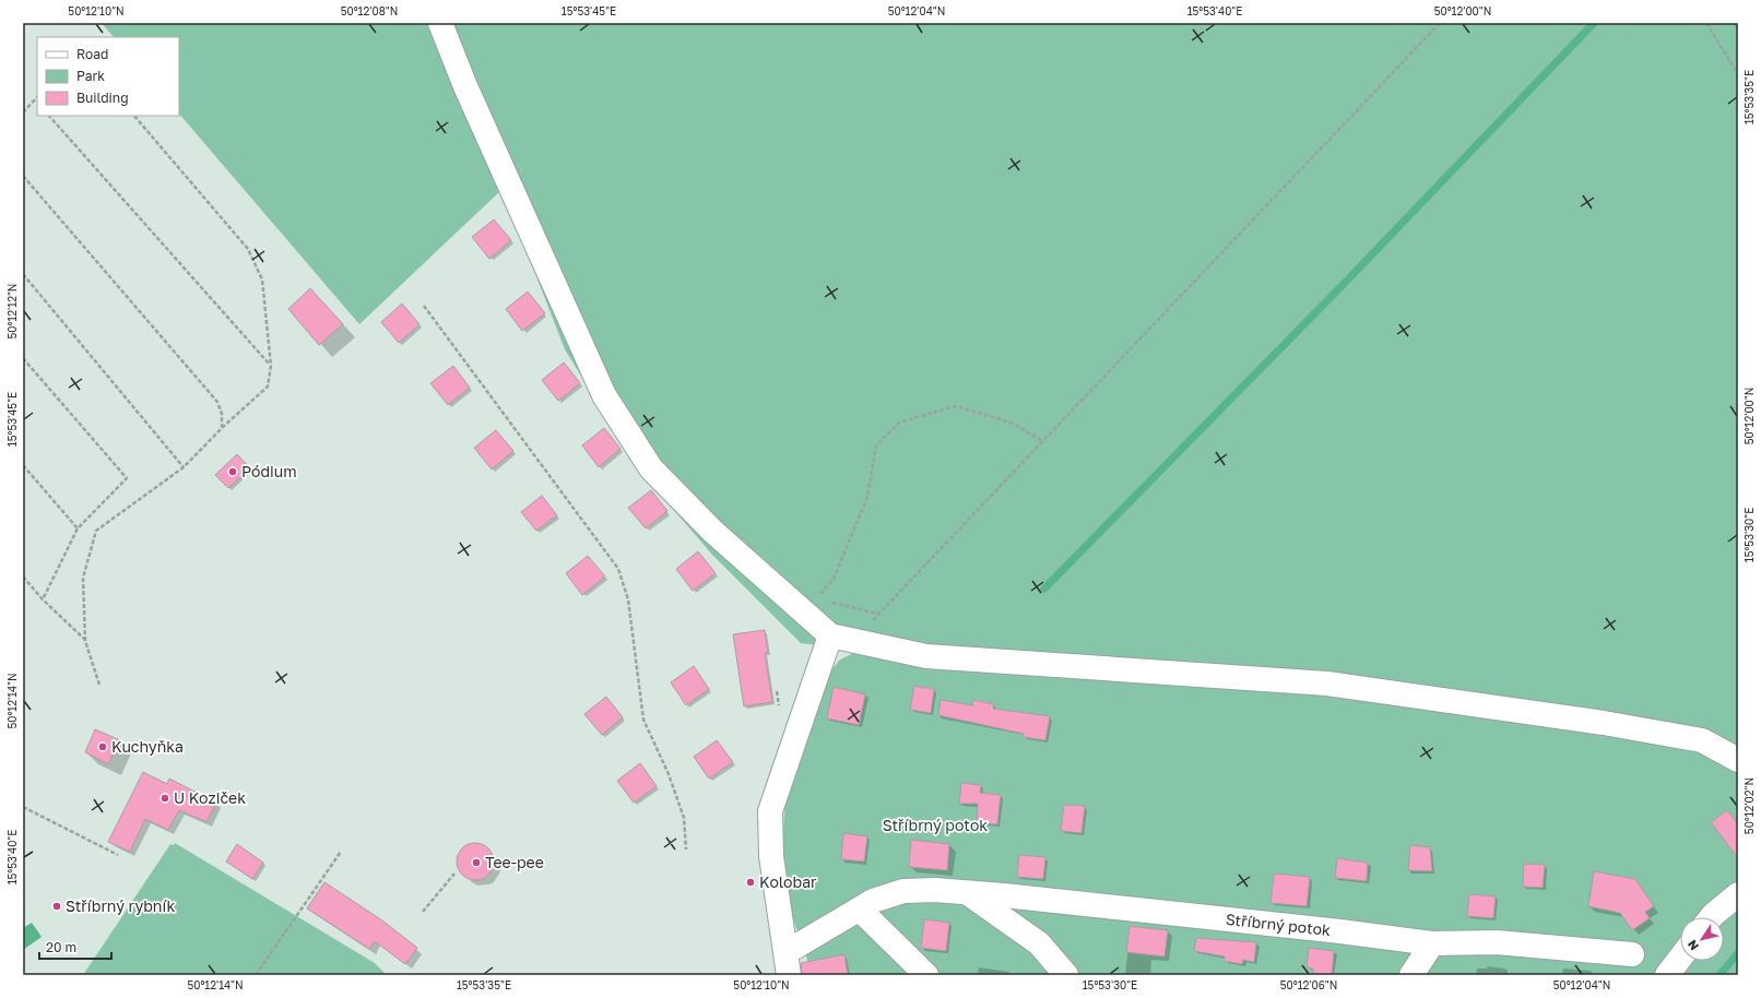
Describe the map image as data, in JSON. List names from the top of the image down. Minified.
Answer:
{"streets":{"lane":["Stříbrný potok"]},"parks":["Stříbrný potok"],"places":["Pódium","Kuchyňka","U Koziček","Tee-pee","Kolobar","Stříbrný rybník"],"legend":["Road","Park","Building"],"scale_bar":"20 m","north":"bottom left","coordinates":["50°12'10\"N","50°12'08\"N","15°53'45\"E","50°12'04\"N","15°53'40\"E","50°12'00\"N","15°53'35\"E","50°12'12\"N","15°53'30\"E","50°12'14\"N","50°12'02\"N","50°12'06\"N"]}
